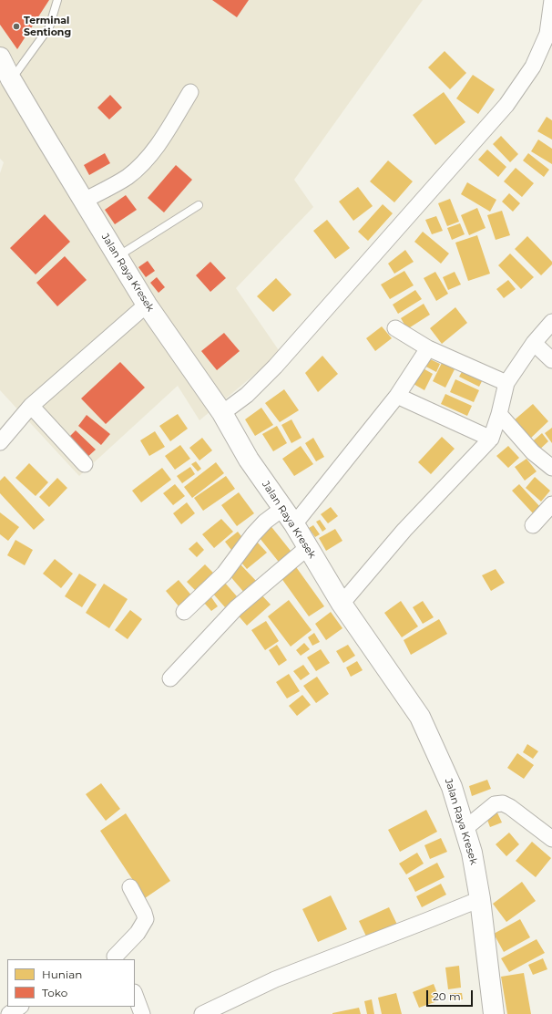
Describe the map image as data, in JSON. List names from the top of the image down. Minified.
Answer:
{"streets":{"main road":["Jalan Raya Kresek"]},"places":["Terminal Sentiong"],"legend":["Hunian","Toko"],"scale_bar":"20 m"}
